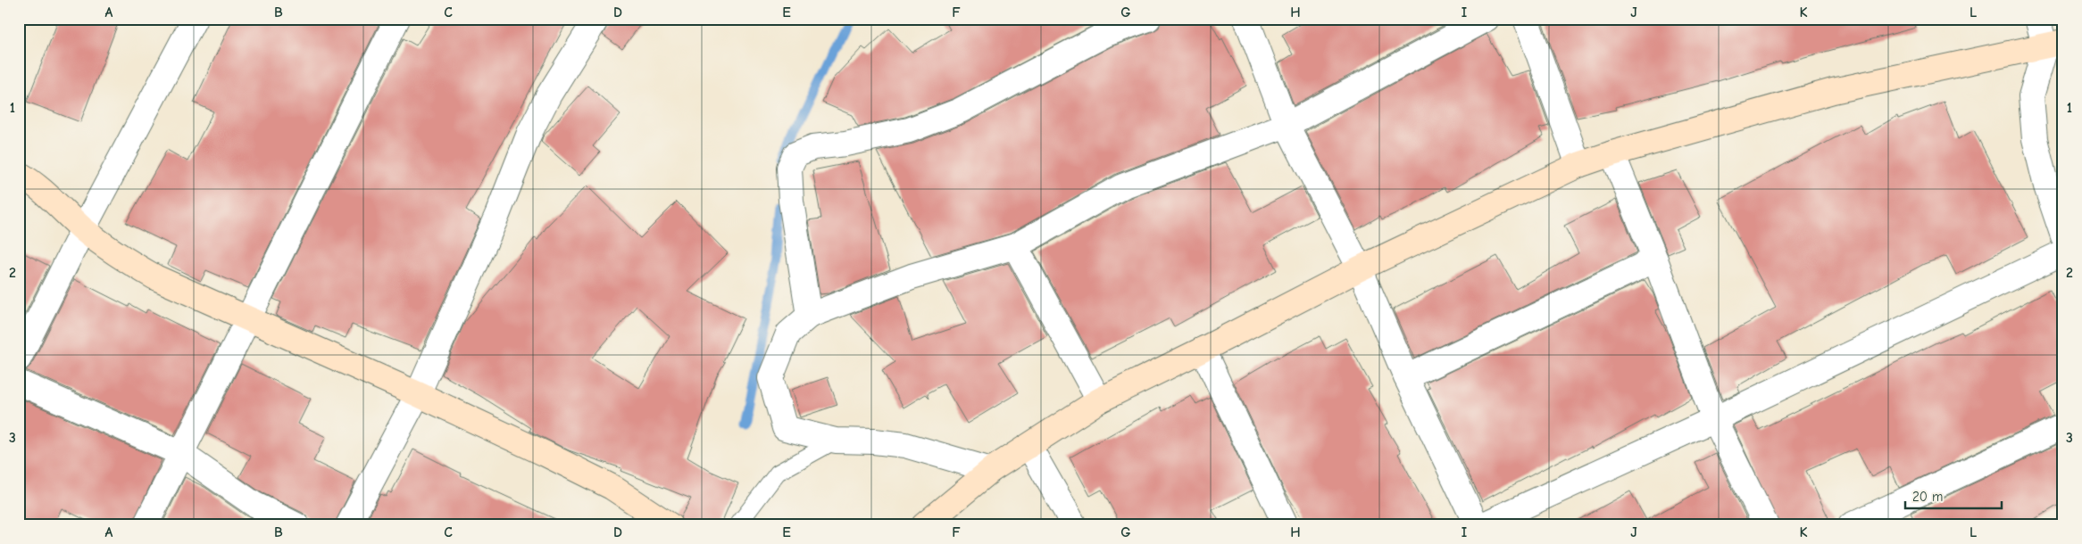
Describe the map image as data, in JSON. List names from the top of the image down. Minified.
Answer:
{"scale_bar":"20 m","grid":{"columns":["A","B","C","D","E","F","G","H","I","J","K","L"],"rows":["1","2","3"]}}
